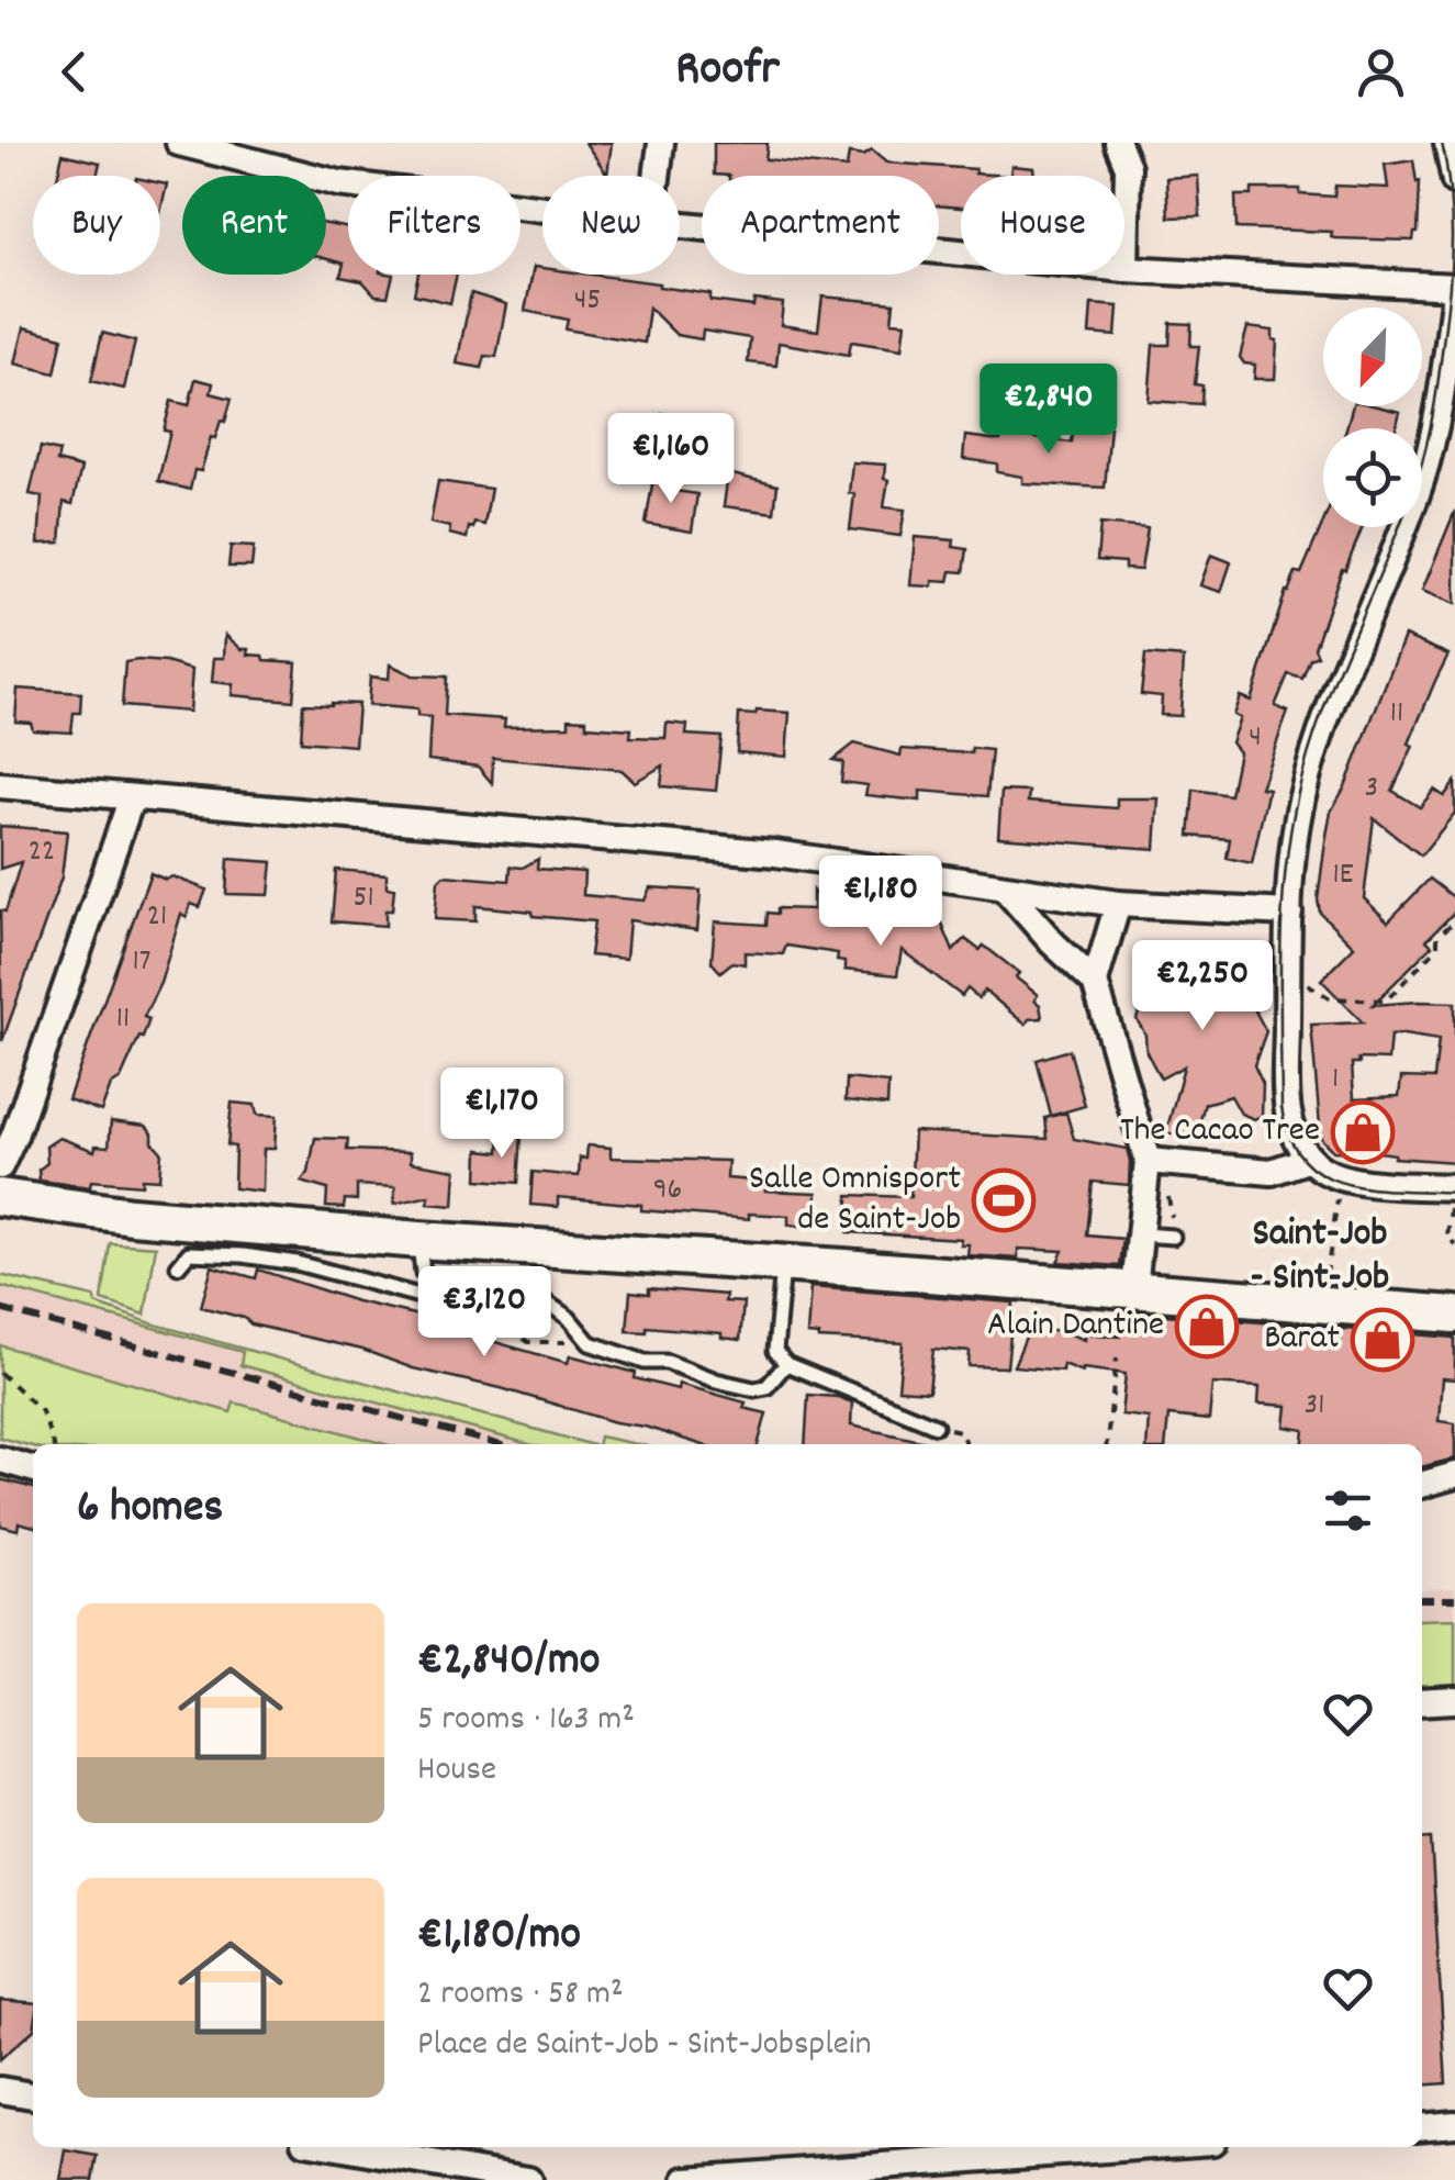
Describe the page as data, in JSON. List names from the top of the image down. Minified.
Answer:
{"districts":["Saint-Job - Sint-Job"],"places":{"shop":["The Cacao Tree","Alain Dantine","Barat"],"sports":["Salle Omnisport de Saint-Job"]},"house_numbers":["45","11","4","3","22","1E","51","21","17","11","1","96","31"],"north":"bottom left","page":{"header":"Roofr","chip":["Buy","Rent","Filters","New","Apartment","House"],"price":["€2,840","€1,160","€1,180","€2,250","€1,170","€3,120"],"heading":"6 homes","list":[{"name":"€2,840/mo","note":"5 rooms · 163 m² · House"},{"name":"€1,180/mo","note":"2 rooms · 58 m² · Place de Saint-Job - Sint-Jobsplein"}]}}
